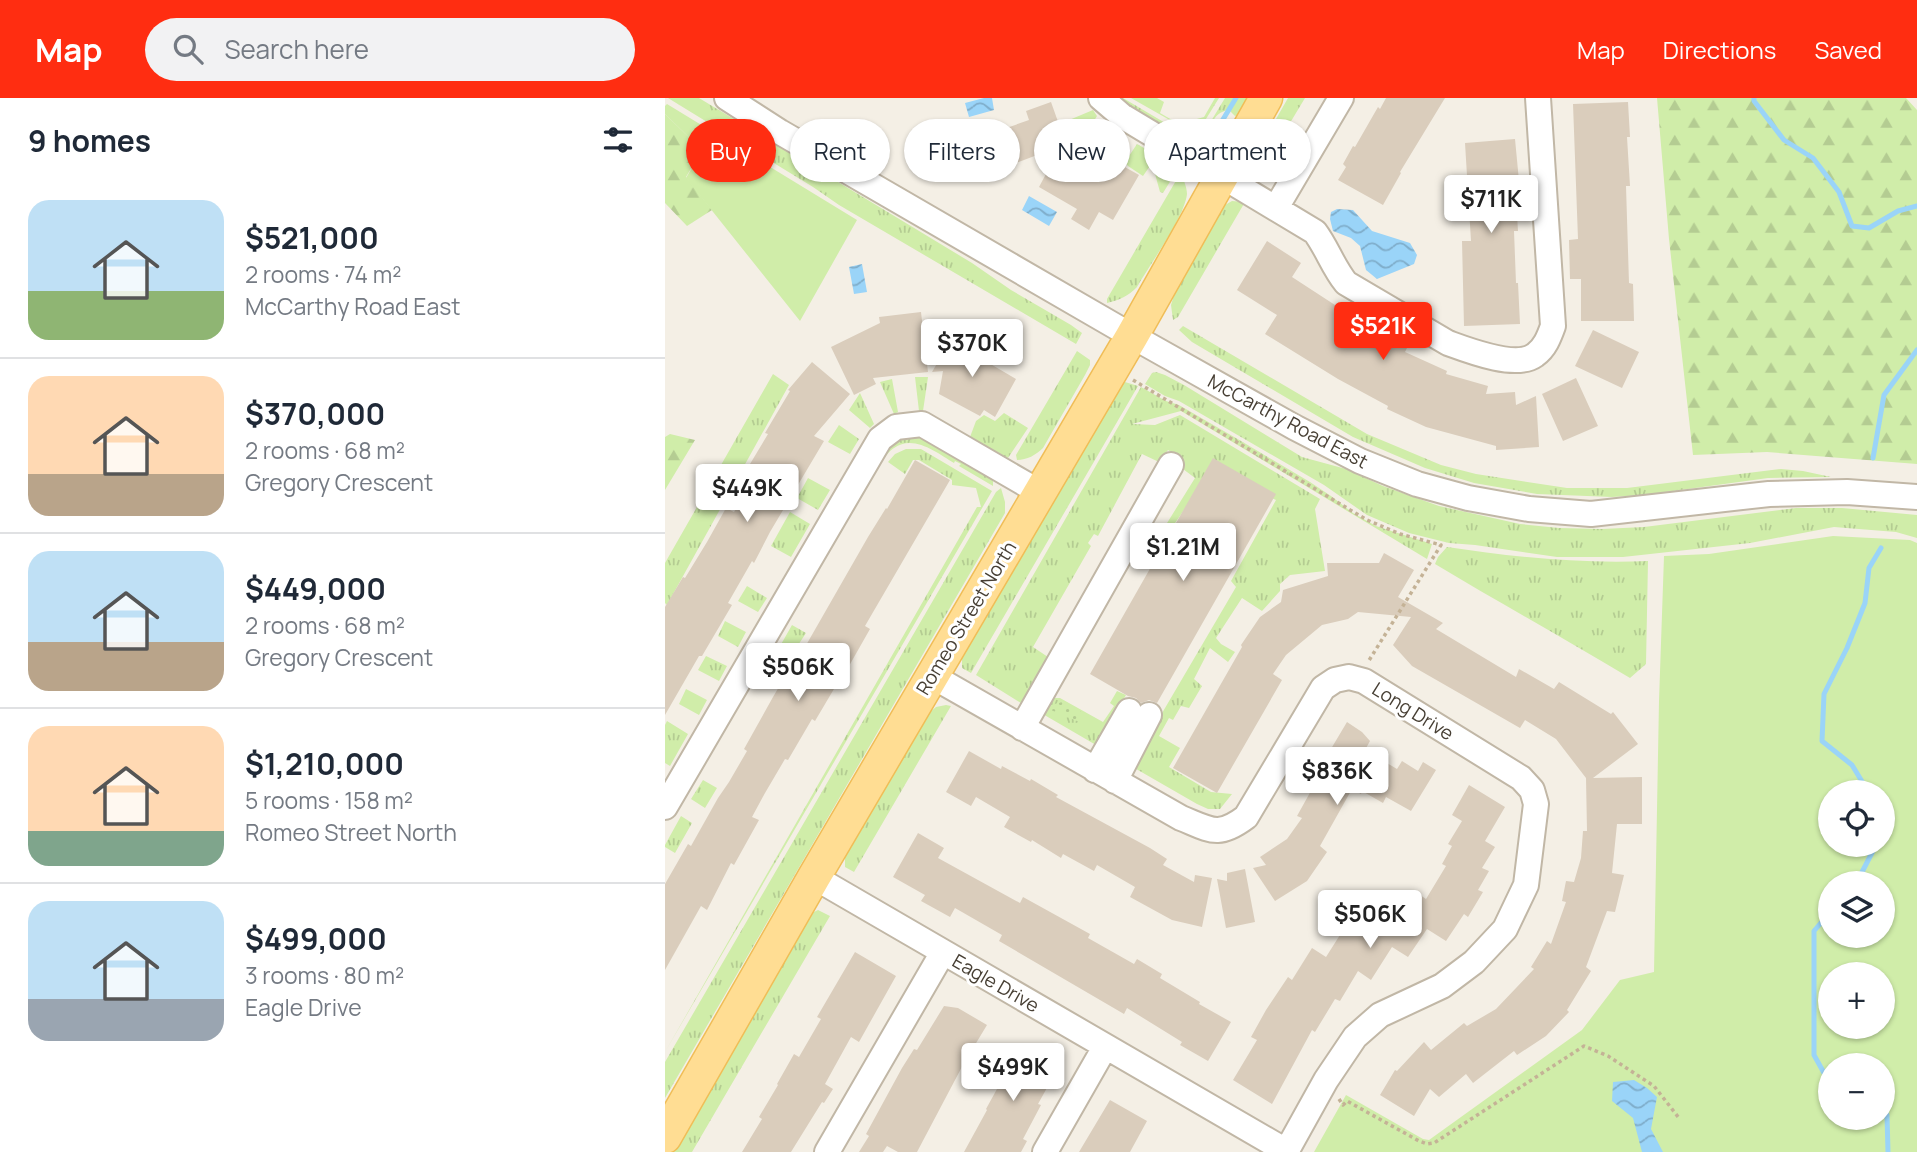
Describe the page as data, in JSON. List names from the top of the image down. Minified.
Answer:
{"streets":{"main road":["Romeo Street North"],"street":["McCarthy Road East","Long Drive","Eagle Drive"]},"crossings":[["McCarthy Road East","Romeo Street North"],["Romeo Street North","Long Drive"],["Romeo Street North","Eagle Drive"],["Long Drive","Eagle Drive"]],"page":{"header":"Map","search":"Search here","nav":["Map","Directions","Saved"],"heading":"9 homes","chip":["Buy","Rent","Filters","New","Apartment"],"price":["$711K","$521K","$370K","$449K","$1.21M","$506K","$836K","$506K","$499K"],"list":[{"name":"$521,000","note":"2 rooms · 74 m² · McCarthy Road East"},{"name":"$370,000","note":"2 rooms · 68 m² · Gregory Crescent"},{"name":"$449,000","note":"2 rooms · 68 m² · Gregory Crescent"},{"name":"$1,210,000","note":"5 rooms · 158 m² · Romeo Street North"},{"name":"$499,000","note":"3 rooms · 80 m² · Eagle Drive"}],"map_buttons":["+","−"]}}
